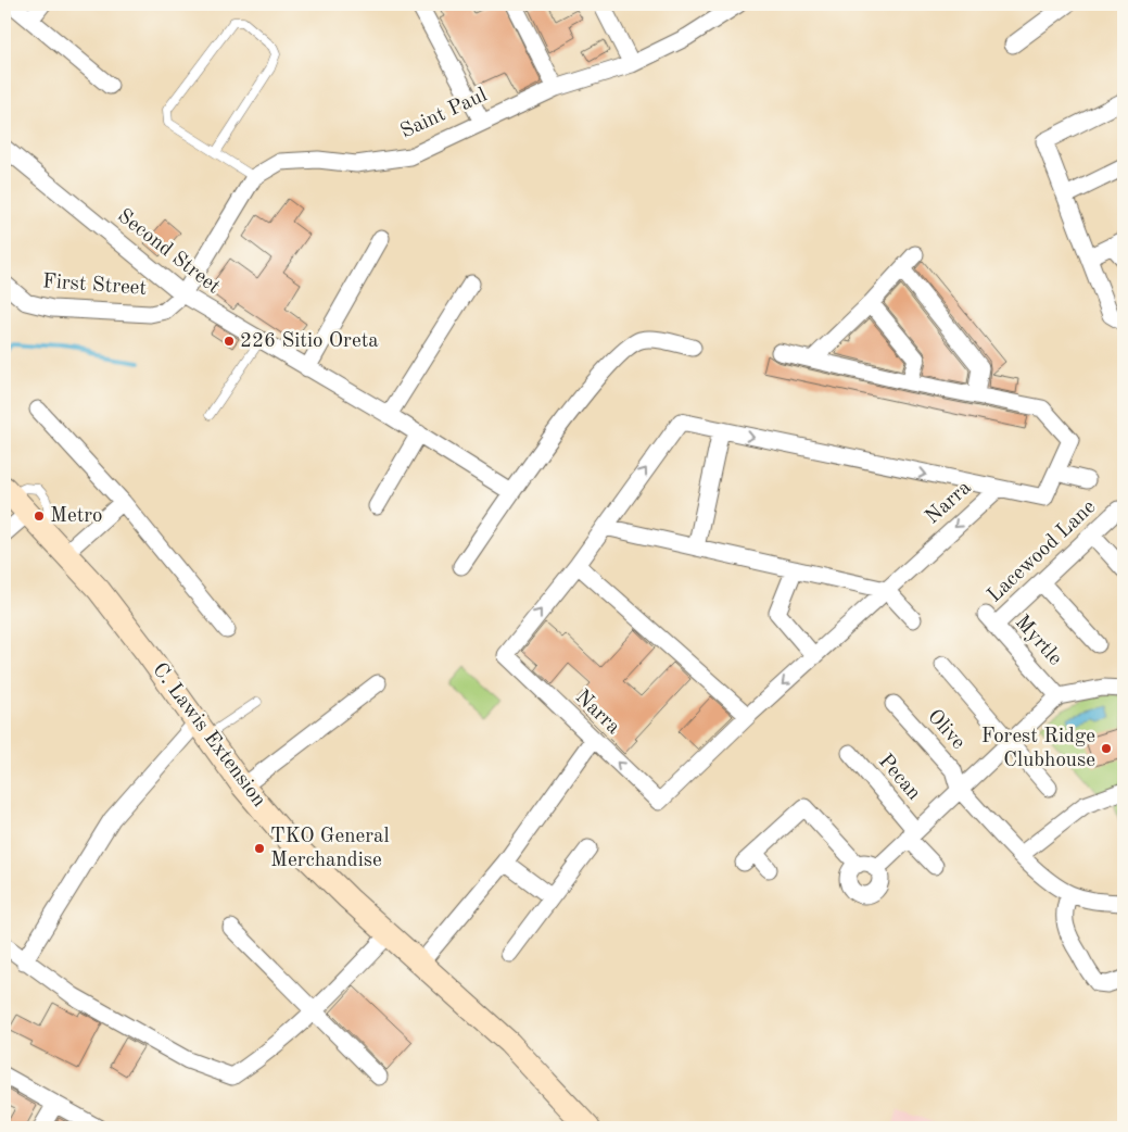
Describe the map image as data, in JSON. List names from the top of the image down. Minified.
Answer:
{"streets":{"street":["Saint Paul","Second Street","First Street","Narra","Lacewood Lane","Myrtle","Olive","C. Lawis Extension","Pecan"]},"crossings":[["Second Street","First Street"],["Lacewood Lane","Myrtle"]],"places":["226 Sitio Oreta","Metro","Forest Ridge Clubhouse","TKO General Merchandise"]}
